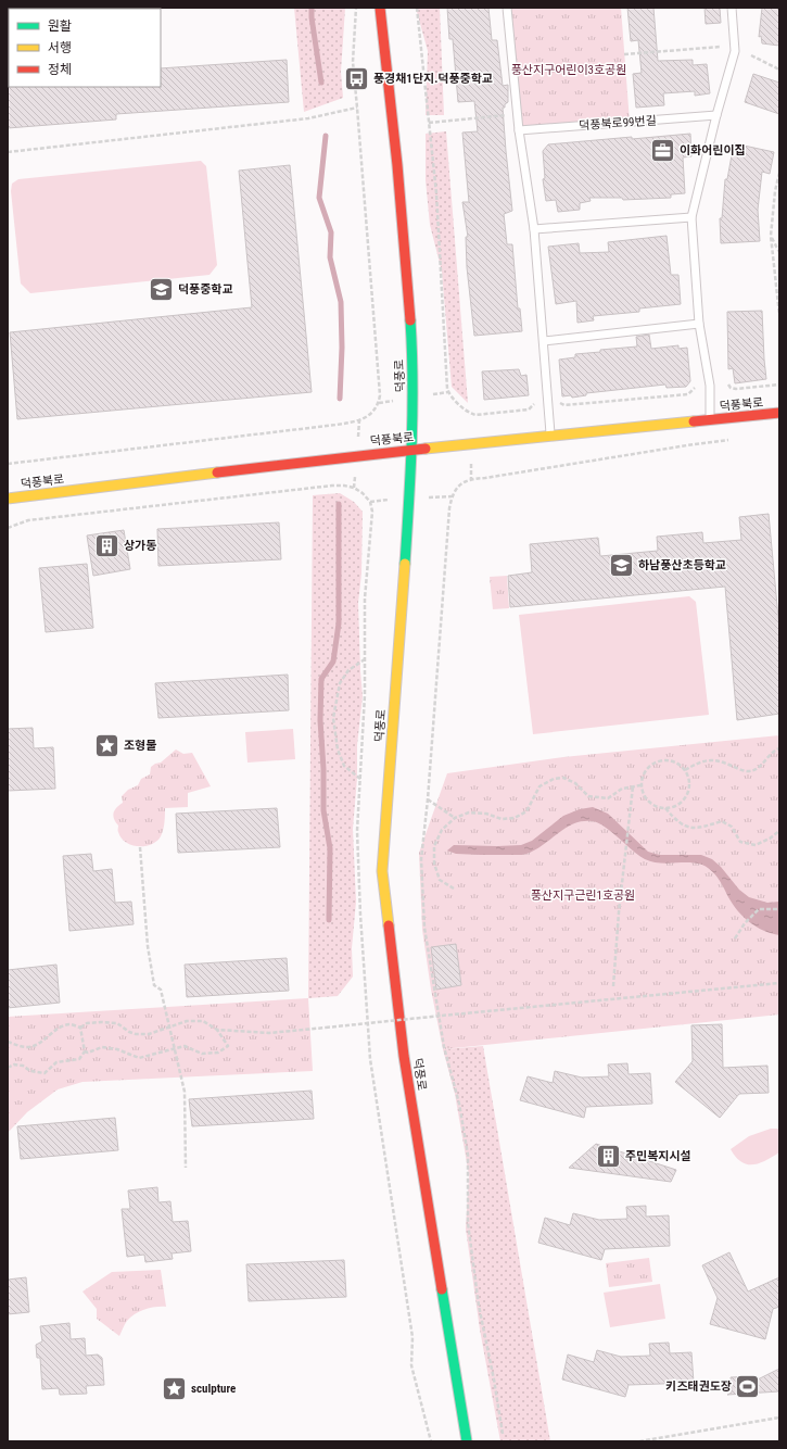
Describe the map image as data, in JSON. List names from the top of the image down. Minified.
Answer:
{"streets":{"main road":["덕풍로","덕풍북로"],"lane":["덕풍북로99번길"]},"crossings":[["덕풍로","덕풍북로"]],"parks":["풍산지구어린이3호공원","풍산지구근린1호공원"],"places":{"bus stop":["풍경채1단지.덕풍중학교"],"office":["이화어린이집"],"school or university":["덕풍중학교","하남풍산초등학교"],"building":["상가동","주민복지시설"],"place":["조형물","sculpture"],"sports":["키즈태권도장"]},"legend":["원활","서행","정체"]}
